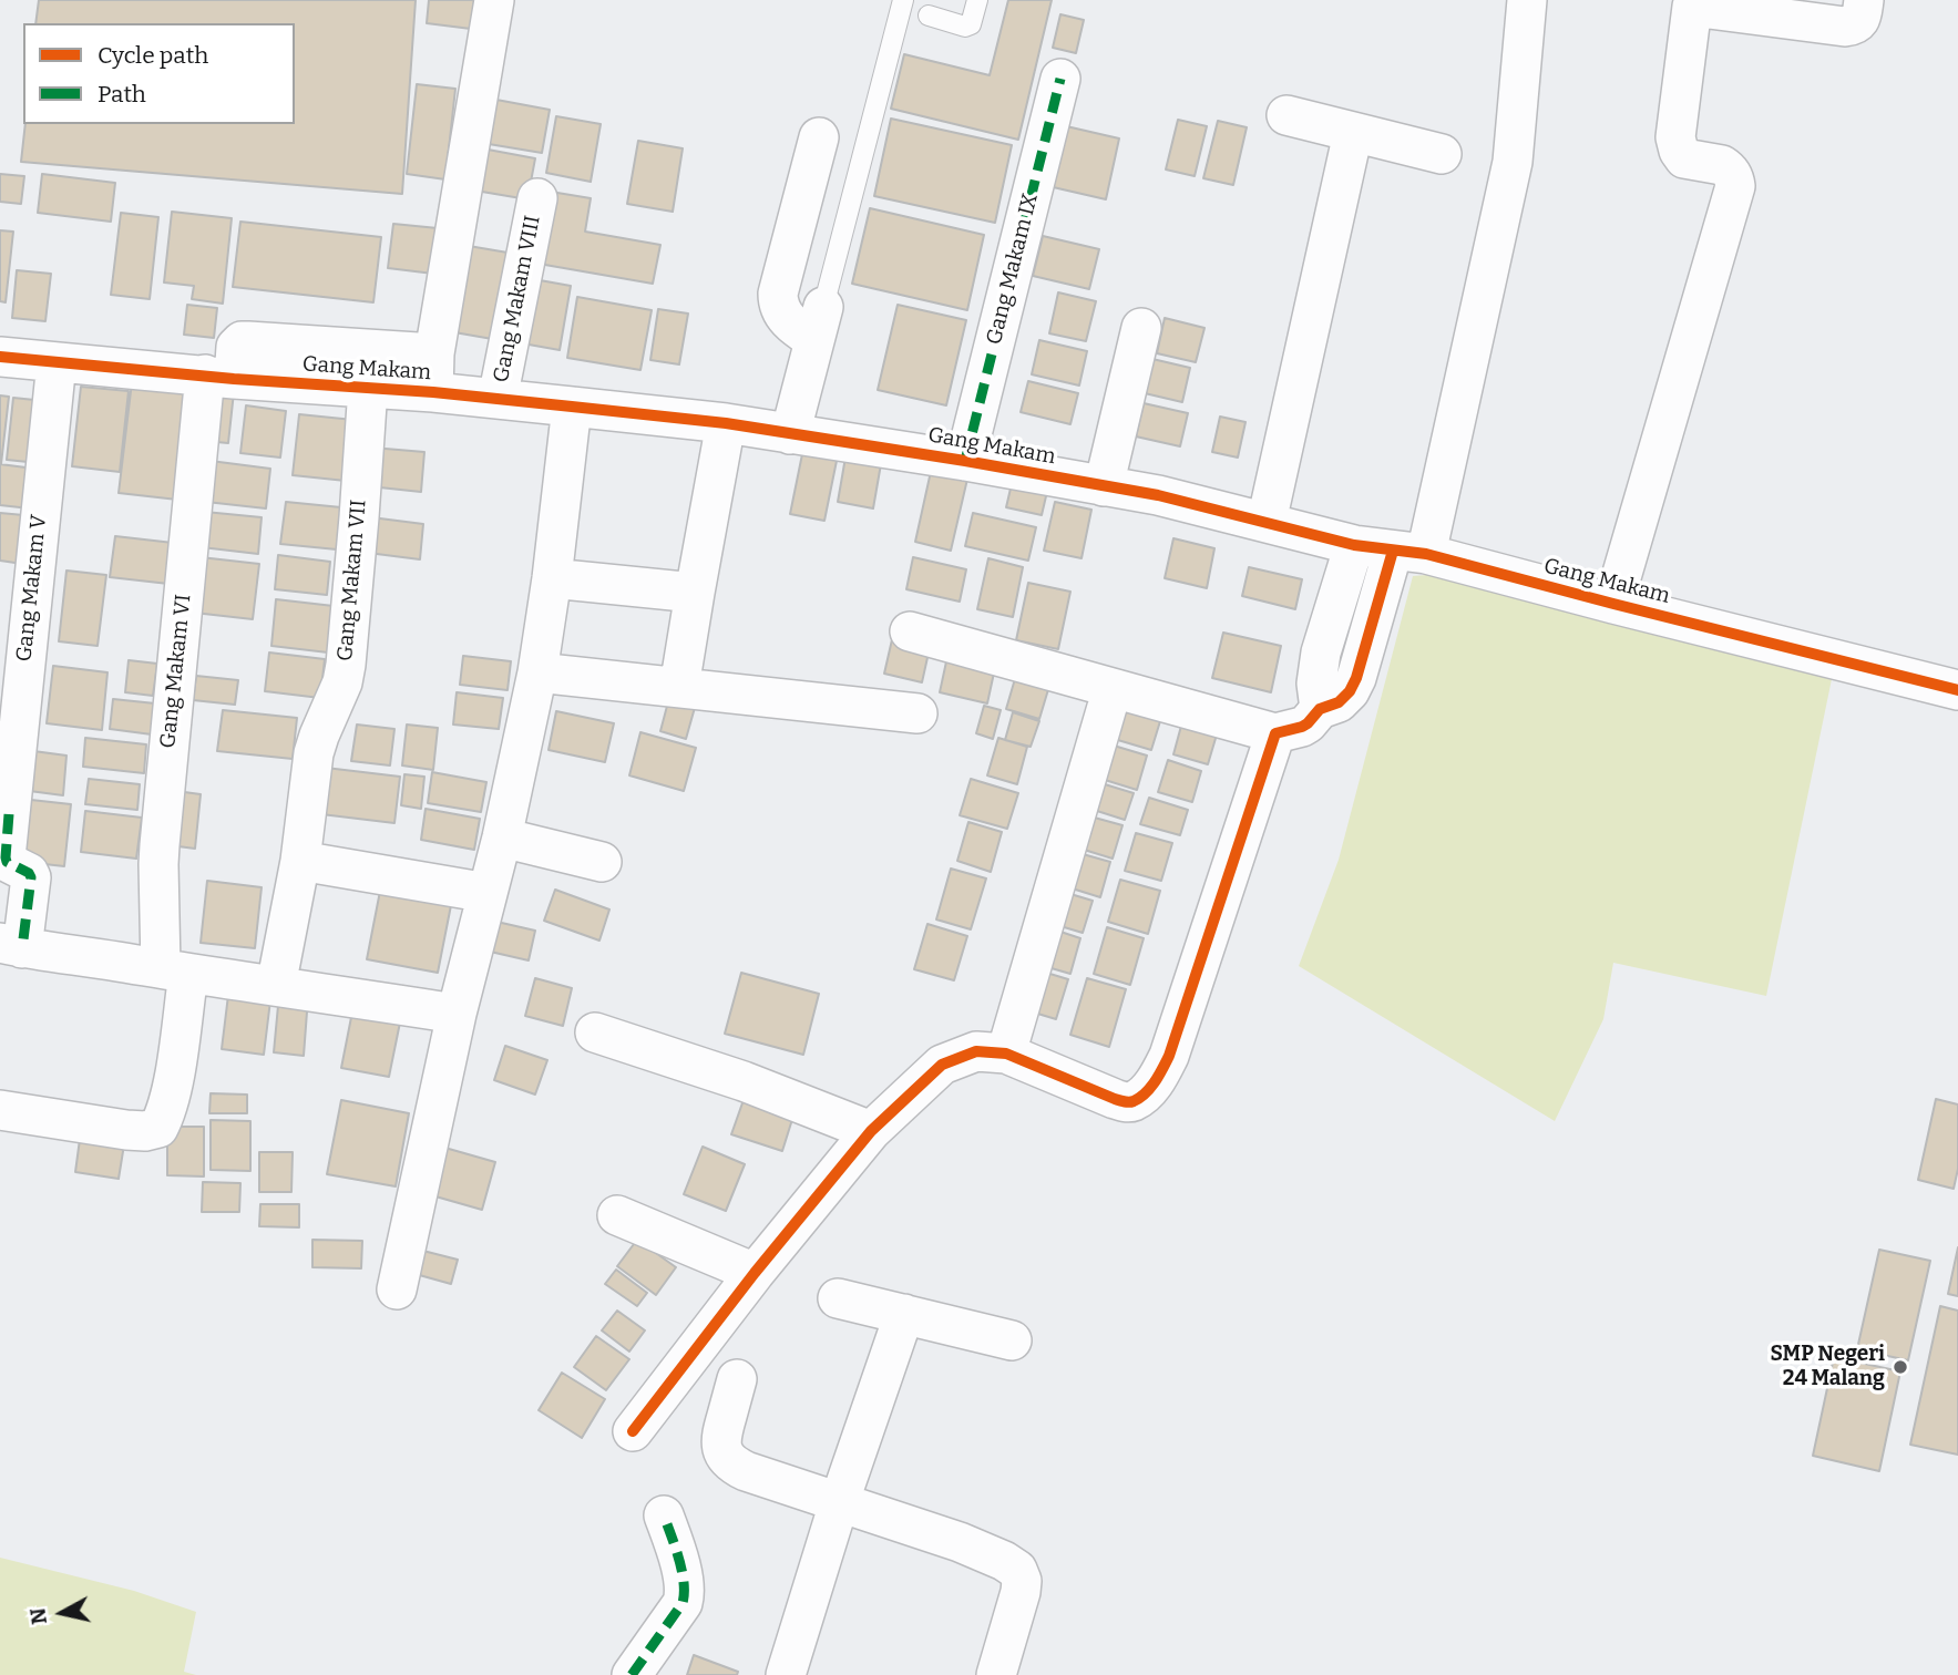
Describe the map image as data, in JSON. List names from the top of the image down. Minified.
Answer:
{"streets":{"street":["Gang Makam IX","Gang Makam VIII","Gang Makam","Gang Makam VII","Gang Makam V","Gang Makam VI"]},"crossings":[["Gang Makam IX","Gang Makam"],["Gang Makam VIII","Gang Makam"],["Gang Makam","Gang Makam VII"],["Gang Makam","Gang Makam V"],["Gang Makam","Gang Makam VI"]],"places":["SMP Negeri 24 Malang"],"legend":["Cycle path","Path"],"north":"left"}
